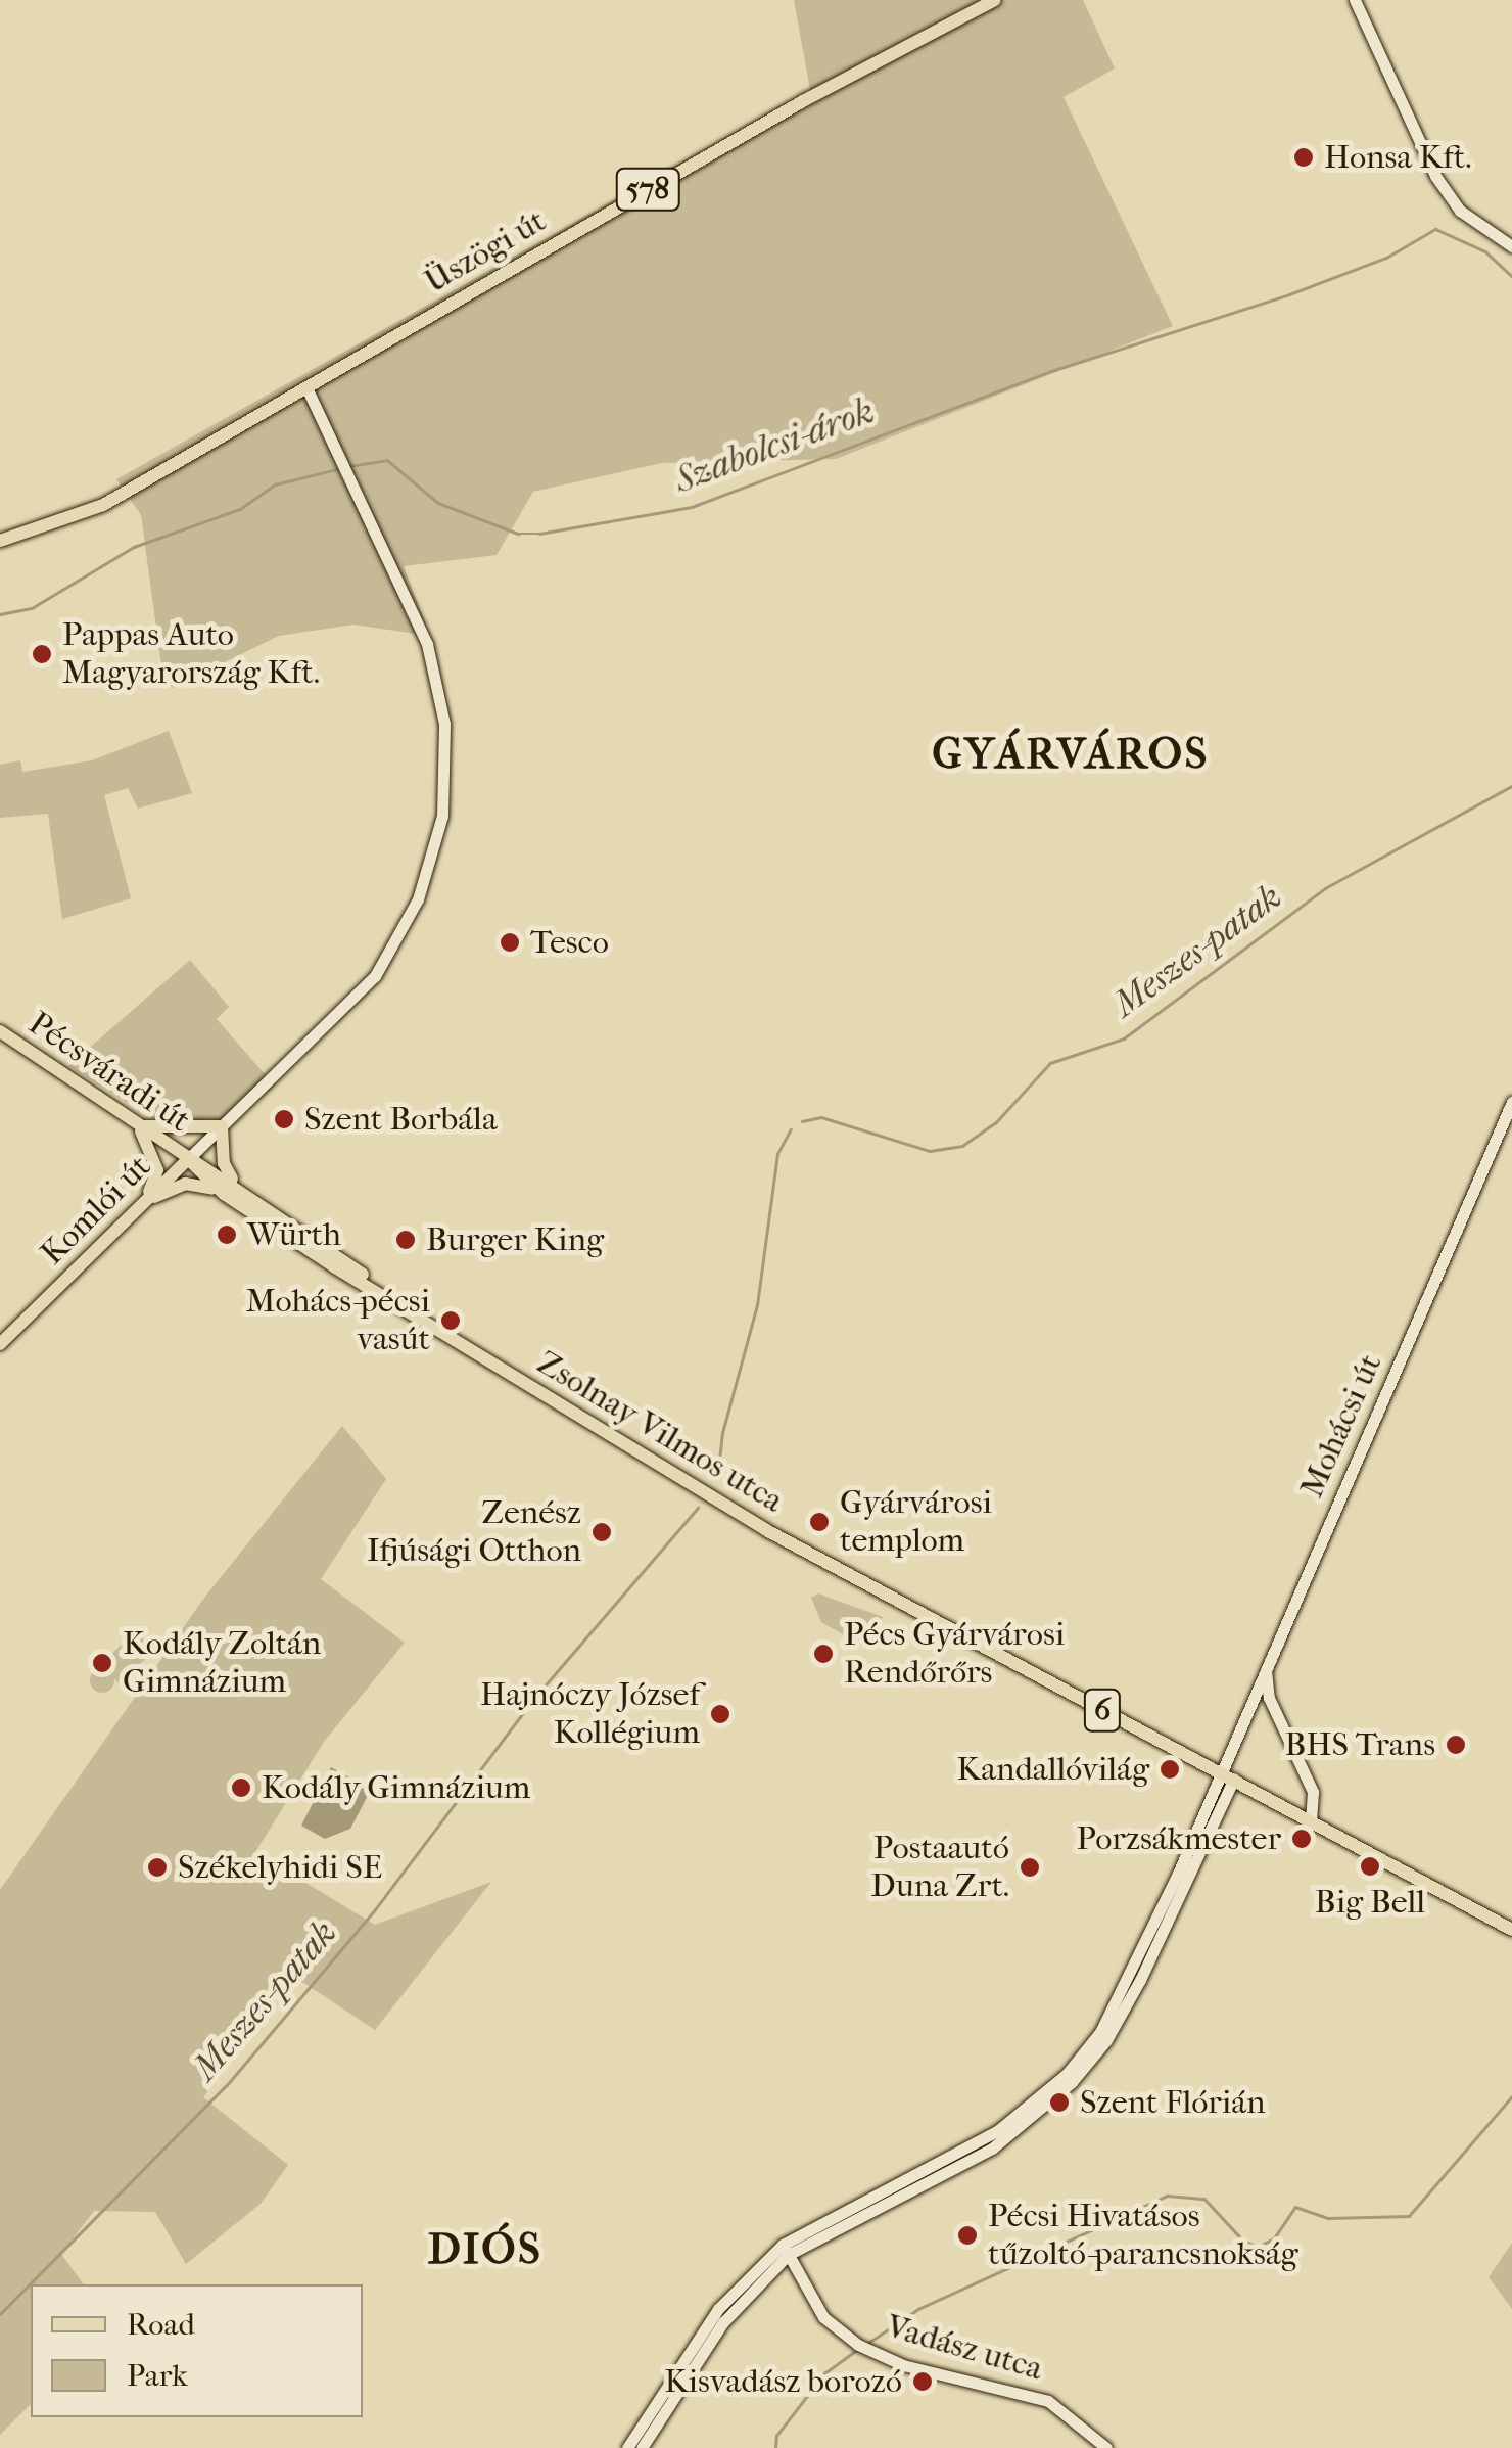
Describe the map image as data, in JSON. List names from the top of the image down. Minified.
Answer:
{"streets":{"main road":["578","Üszögi út","Pécsváradi út","Komlói út","Zsolnay Vilmos utca","6"],"street":["Mohácsi út","Vadász utca"]},"crossings":[["Pécsváradi út","Komlói út"],["Pécsváradi út","Zsolnay Vilmos utca"],["Komlói út","Zsolnay Vilmos utca"],["Mohácsi út","Zsolnay Vilmos utca"],["Mohácsi út","Vadász utca"]],"districts":["GYÁRVÁROS","DIÓS"],"water":["Szabolcsi-árok","Meszes-patak"],"places":["Honsa Kft.","Pappas Auto Magyarország Kft.","Tesco","Szent Borbála","Würth","Burger King","Mohács-pécsi vasút","Gyárvárosi templom","Zenész Ifjúsági Otthon","Pécs Gyárvárosi Rendőrőrs","Kodály Zoltán Gimnázium","Hajnóczy József Kollégium","BHS Trans","Kandallóvilág","Kodály Gimnázium","Porzsákmester","Big Bell","Székelyhidi SE","Postaautó Duna Zrt.","Szent Flórián","Pécsi Hivatásos tűzoltó-parancsnokság","Kisvadász borozó"],"legend":["Road","Park"]}
